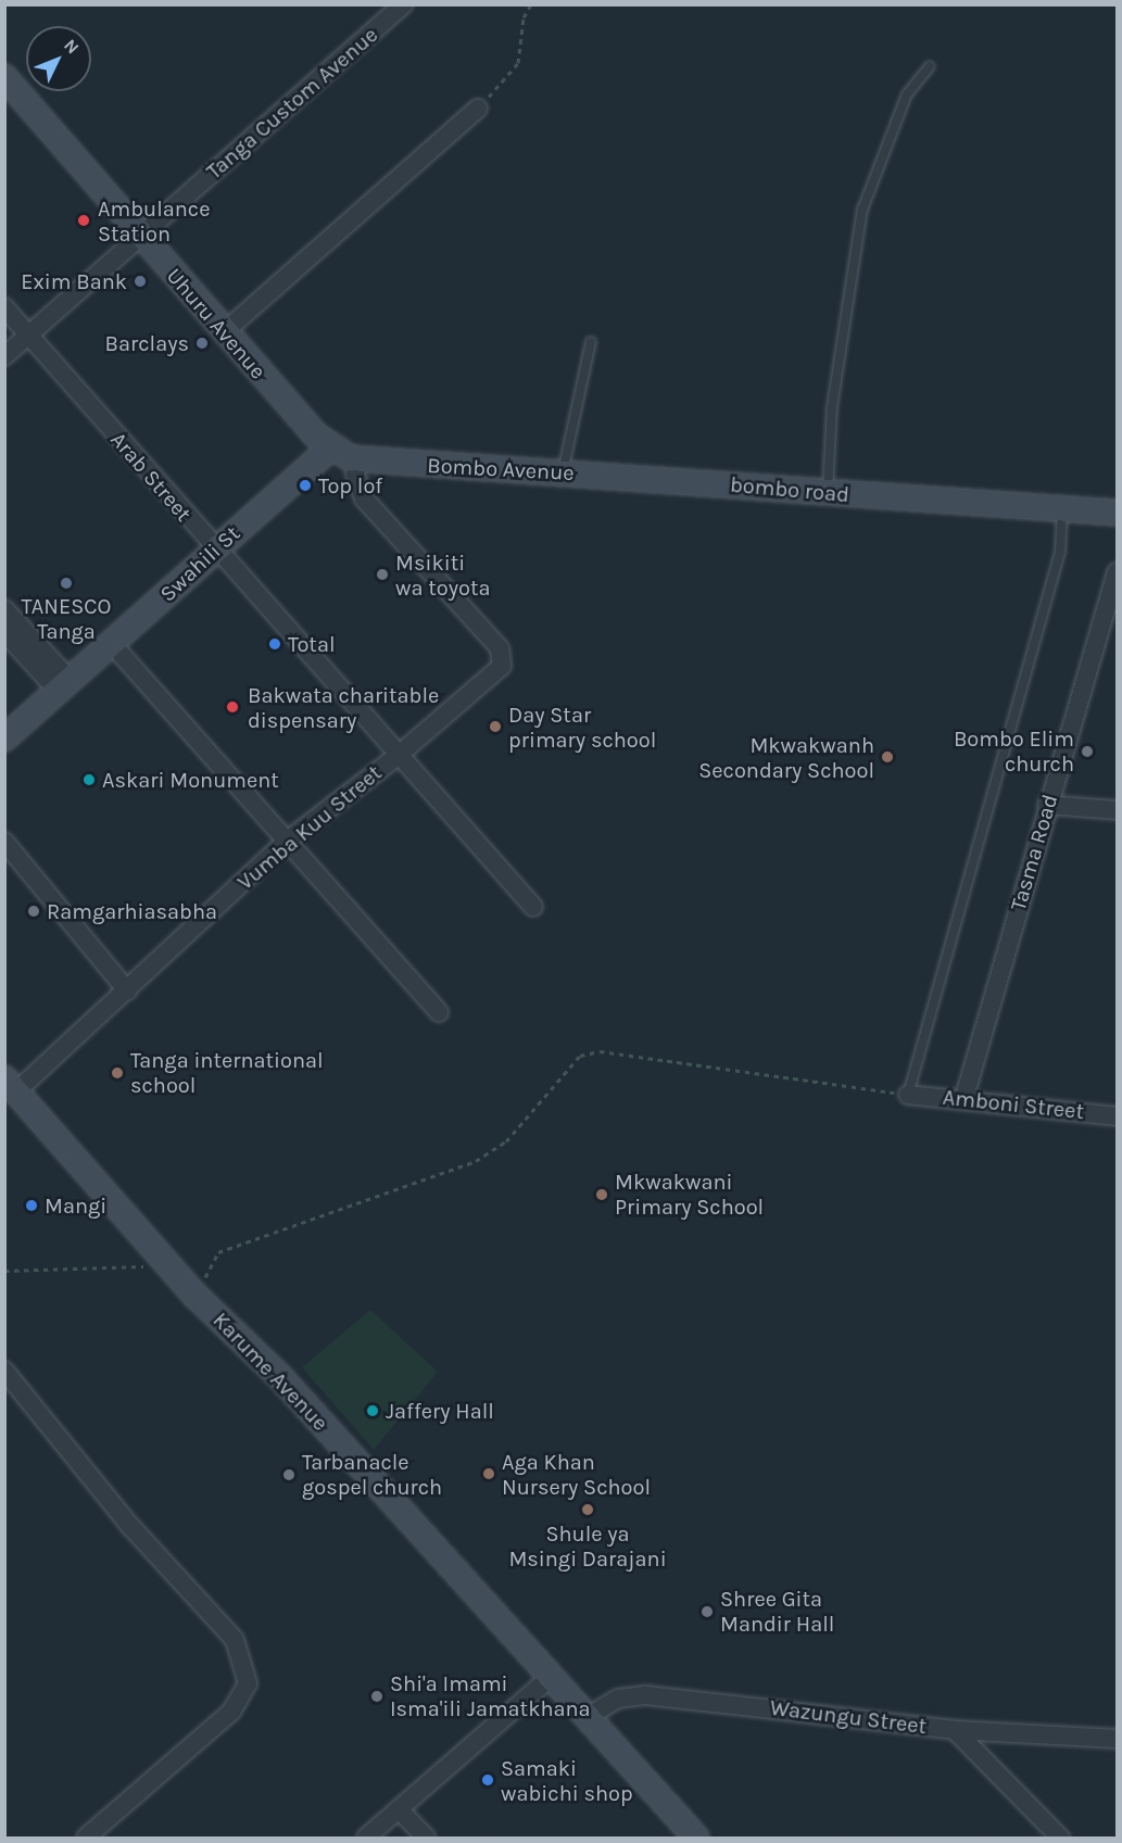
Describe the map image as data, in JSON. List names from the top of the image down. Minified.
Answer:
{"streets":{"street":["Tanga Custom Avenue","Uhuru Avenue","Bombo Avenue","Arab Street","bombo road","Swahili St","Vumba Kuu Street","Tasma Road","Amboni Street","Karume Avenue","Wazungu Street"]},"crossings":[["Tanga Custom Avenue","Uhuru Avenue"],["Tanga Custom Avenue","Arab Street"],["Uhuru Avenue","Bombo Avenue"],["Uhuru Avenue","Swahili St"],["Bombo Avenue","bombo road"],["Bombo Avenue","Swahili St"],["Bombo Avenue","Vumba Kuu Street"],["Arab Street","Swahili St"],["Arab Street","Vumba Kuu Street"],["Vumba Kuu Street","Karume Avenue"],["Tasma Road","Amboni Street"],["Karume Avenue","Wazungu Street"]],"places":["Ambulance Station","Exim Bank","Barclays","Top lof","Msikiti wa toyota","TANESCO Tanga","Total","Bakwata charitable dispensary","Day Star primary school","Bombo Elim church","Mkwakwanh Secondary School","Askari Monument","Ramgarhiasabha","Tanga international school","Mkwakwani Primary School","Mangi","Jaffery Hall","Aga Khan Nursery School","Tarbanacle gospel church","Shule ya Msingi Darajani","Shree Gita Mandir Hall","Shi'a Imami Isma'ili Jamatkhana","Samaki wabichi shop"],"north":"top right"}
